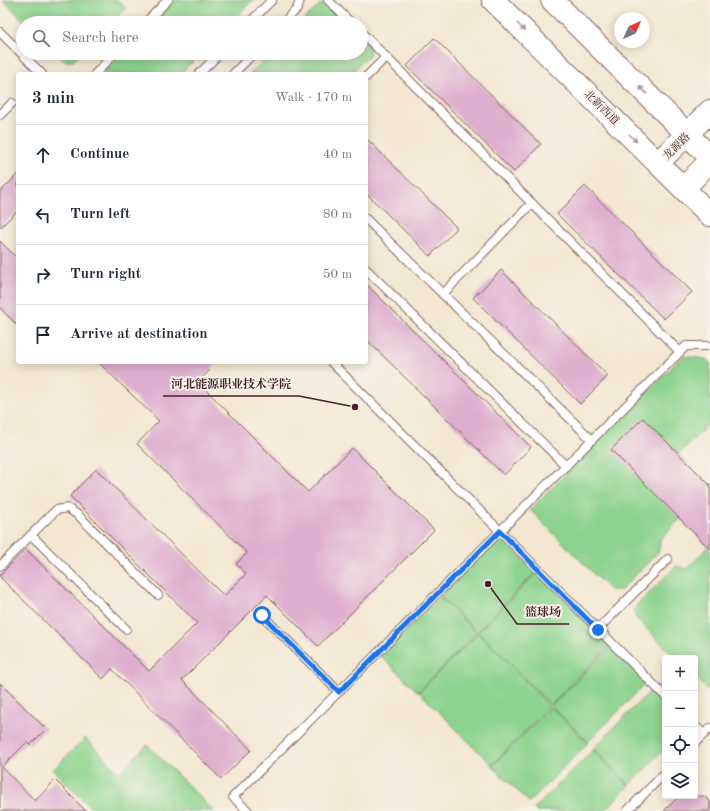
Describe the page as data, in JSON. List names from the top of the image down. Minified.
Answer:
{"streets":{"main road":["北新西道","龙源路"]},"crossings":[["北新西道","龙源路"]],"places":["河北能源职业技术学院","篮球场"],"north":"top right","page":{"search":"Search here","heading":["3 min","Walk · 170 m"],"list":[["Continue","40 m"],["Turn left","80 m"],["Turn right","50 m"],"Arrive at destination"],"map_buttons":["+","−"]}}
